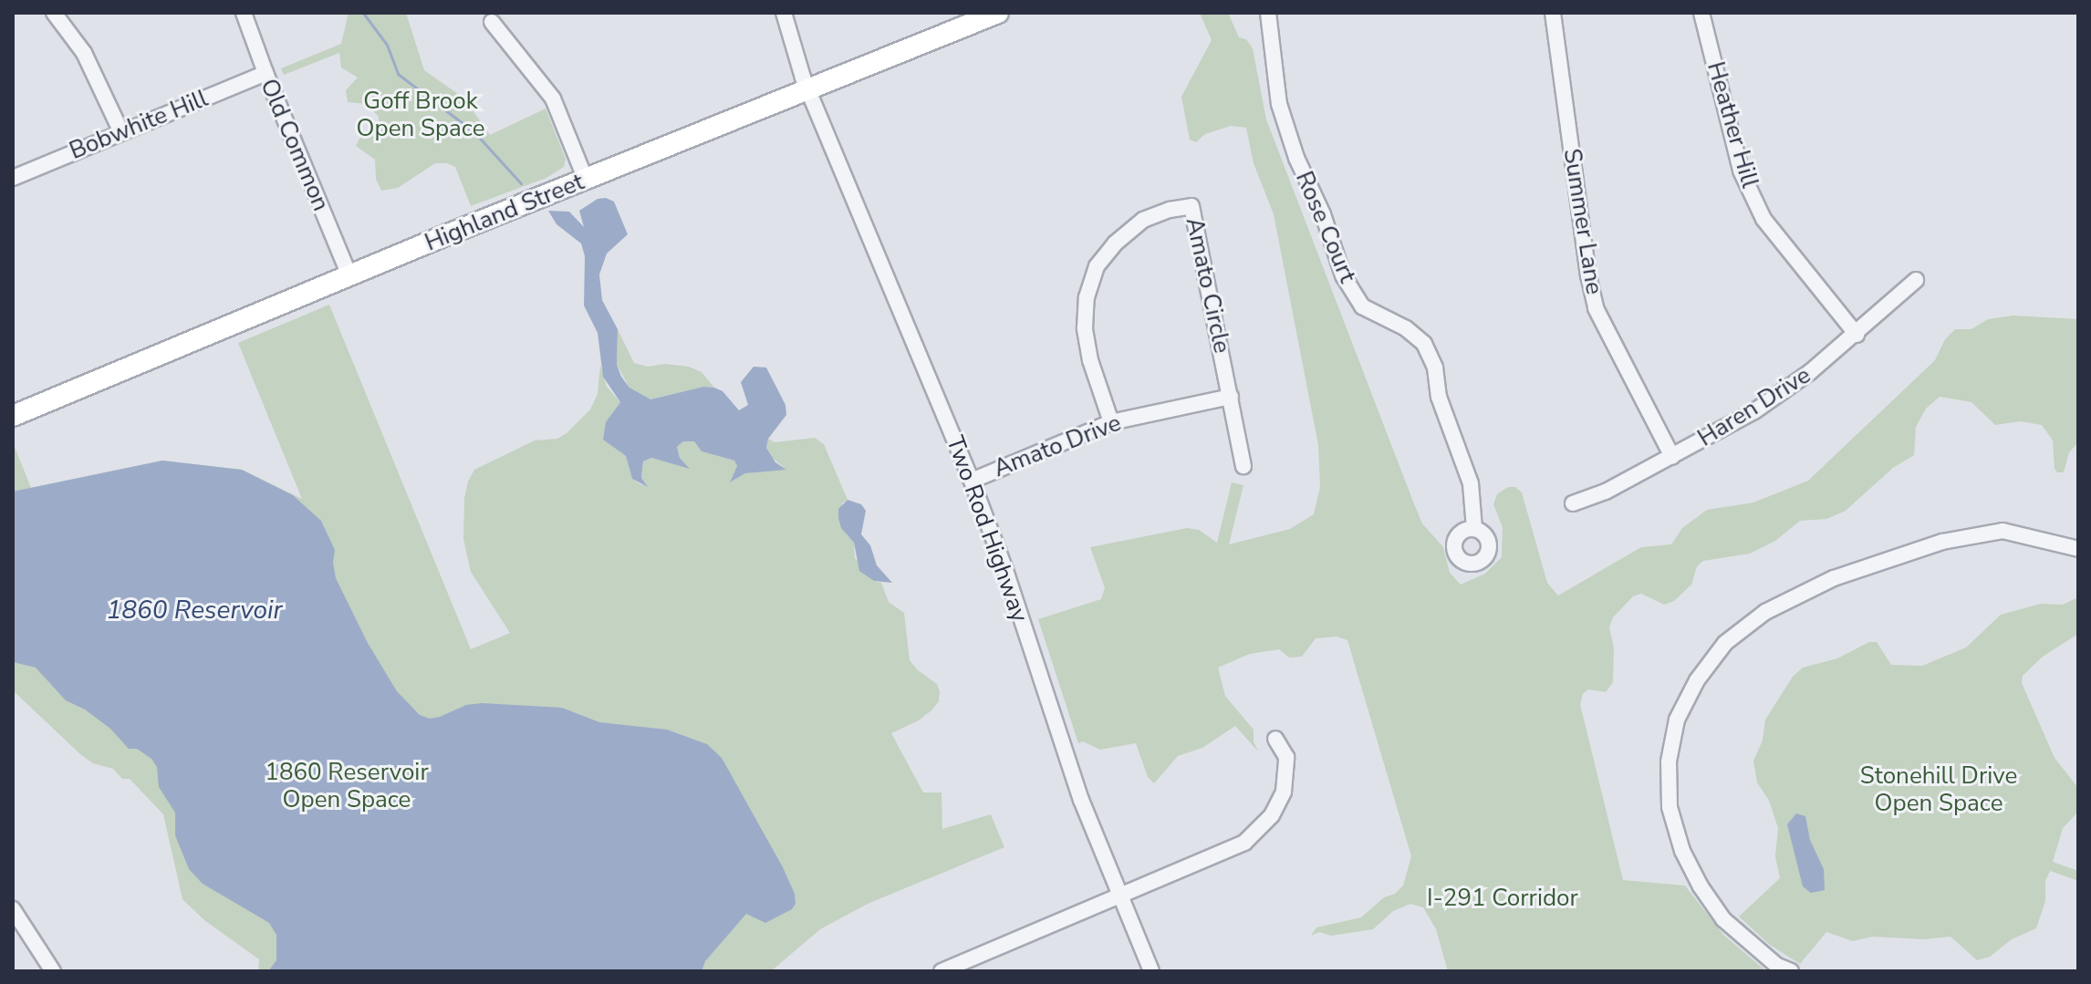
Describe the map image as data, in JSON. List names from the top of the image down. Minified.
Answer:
{"streets":{"main road":["Highland Street"],"street":["Bobwhite Hill","Heather Hill","Old Common","Summer Lane","Rose Court","Amato Circle","Haren Drive","Amato Drive","Two Rod Highway"]},"crossings":[["Bobwhite Hill","Old Common"],["Heather Hill","Haren Drive"],["Old Common","Highland Street"],["Highland Street","Two Rod Highway"],["Summer Lane","Haren Drive"],["Amato Circle","Amato Drive"],["Amato Drive","Two Rod Highway"]],"water":["1860 Reservoir"],"parks":["Goff Brook Open Space","1860 Reservoir Open Space","Stonehill Drive Open Space","I-291 Corridor"]}
